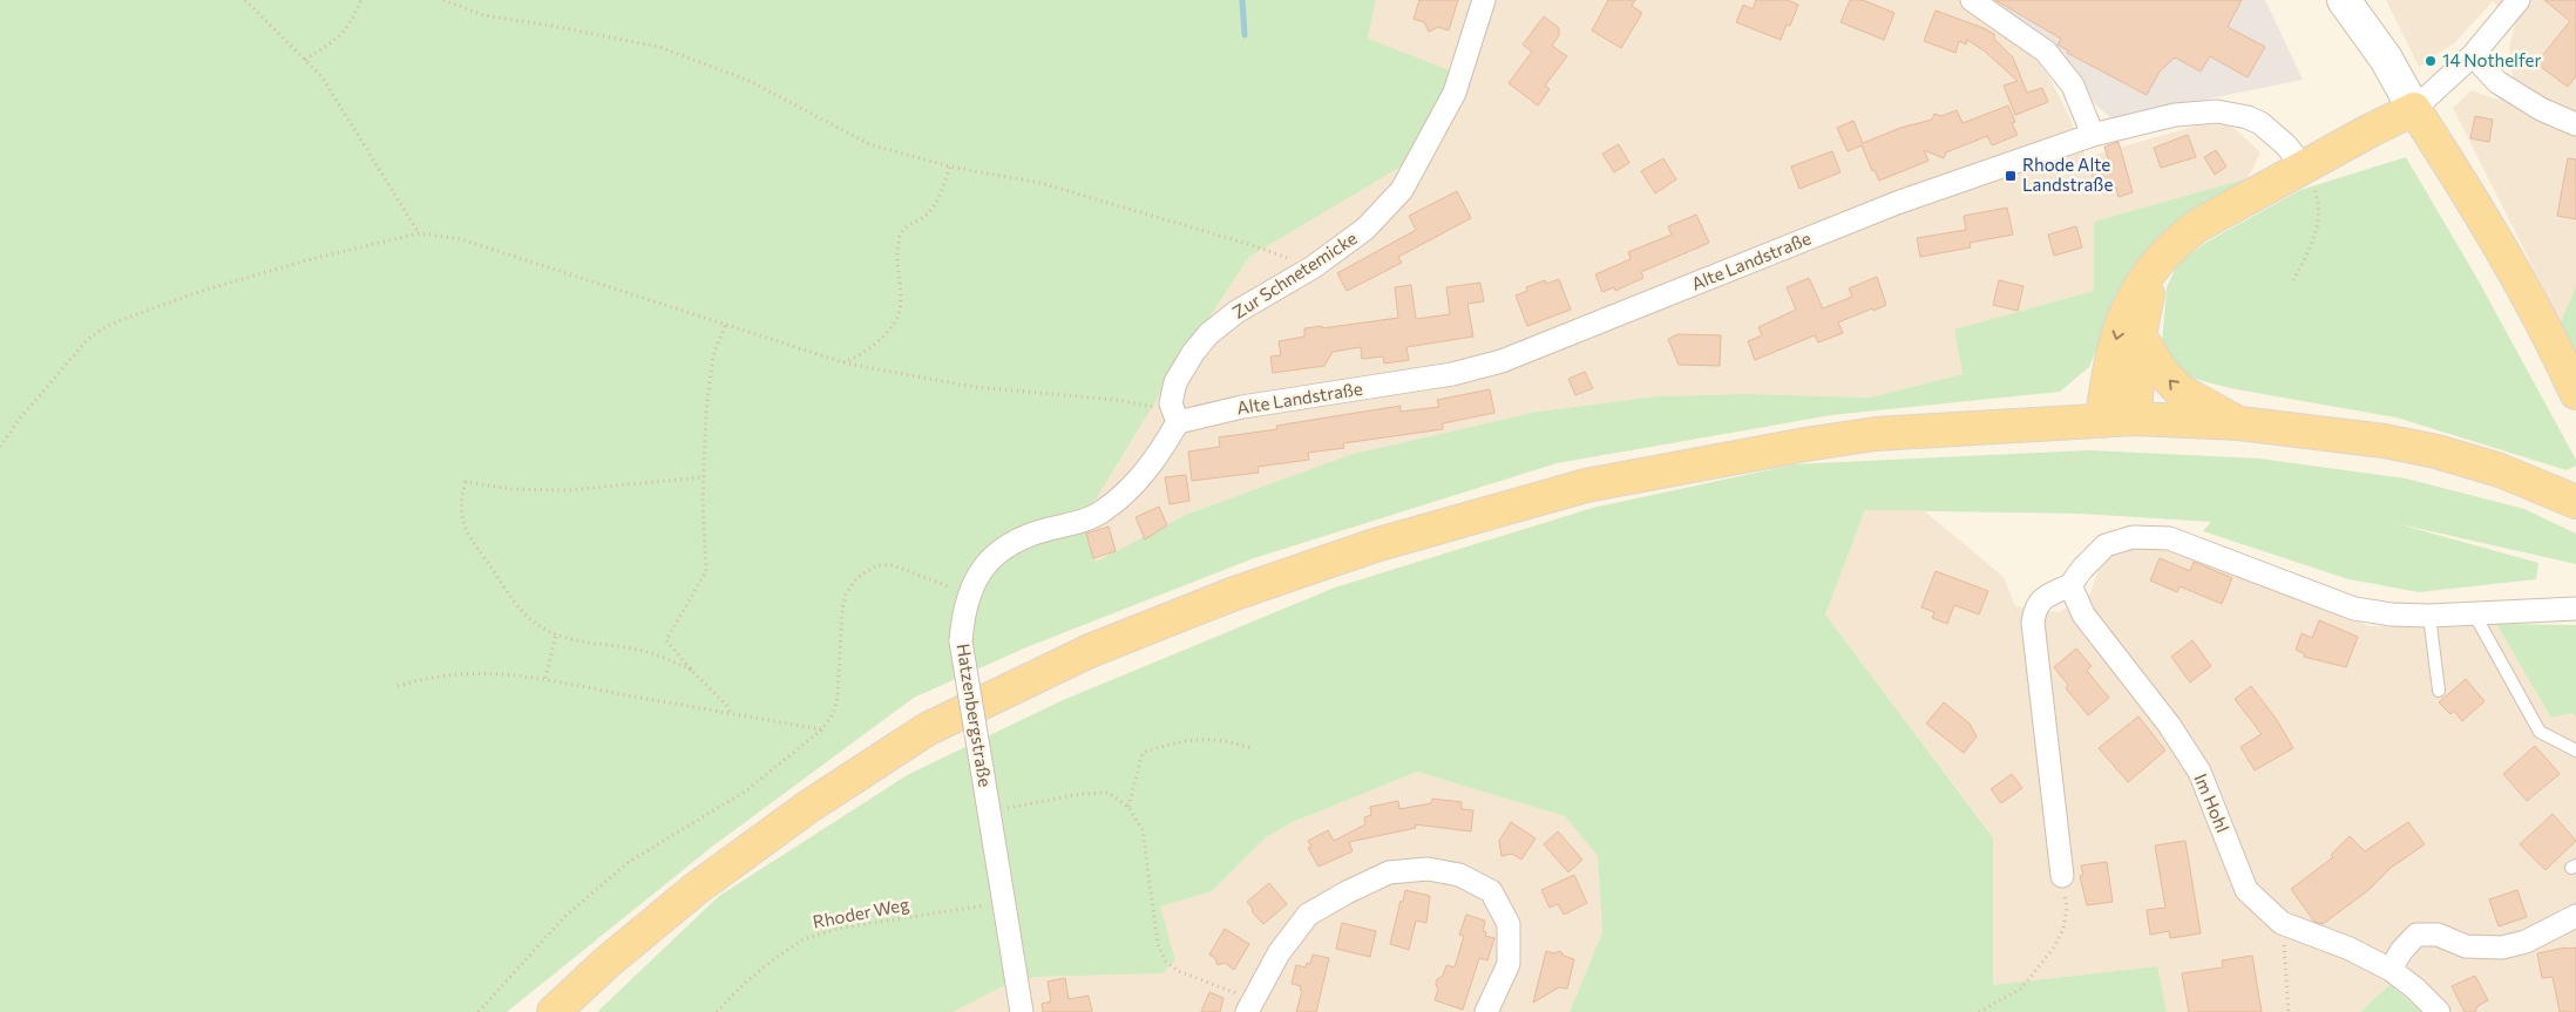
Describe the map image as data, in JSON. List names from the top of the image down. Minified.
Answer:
{"streets":{"street":["Alte Landstraße","Zur Schnetemicke","Hatzenbergstraße","Im Hohl"],"path":["Rhoder Weg"]},"crossings":[["Alte Landstraße","Zur Schnetemicke"],["Alte Landstraße","Hatzenbergstraße"],["Zur Schnetemicke","Hatzenbergstraße"],["Hatzenbergstraße","Rhoder Weg"]],"places":{"other":["14 Nothelfer"],"transit":["Rhode Alte Landstraße"]}}
